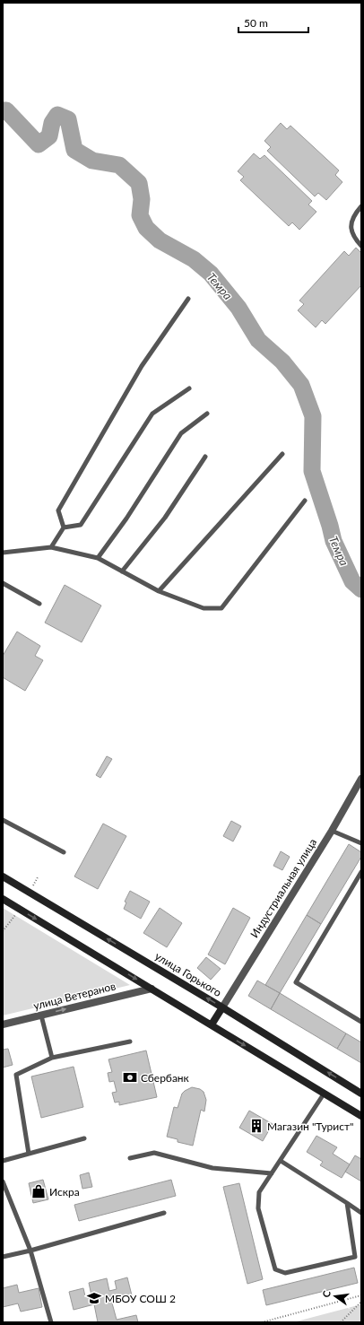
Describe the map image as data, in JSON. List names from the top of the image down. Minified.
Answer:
{"streets":{"main road":["улица Горького"],"street":["Индустриальная улица","улица Ветеранов"]},"crossings":[["Индустриальная улица","улица Горького"]],"one_way":["улица Ветеранов"],"water":["Темра"],"places":{"bank":["Сбербанк"],"building":["Магазин \"Турист\""],"shop":["Искра"],"school or university":["МБОУ СОШ 2"]},"scale_bar":"50 m","north":"left"}
